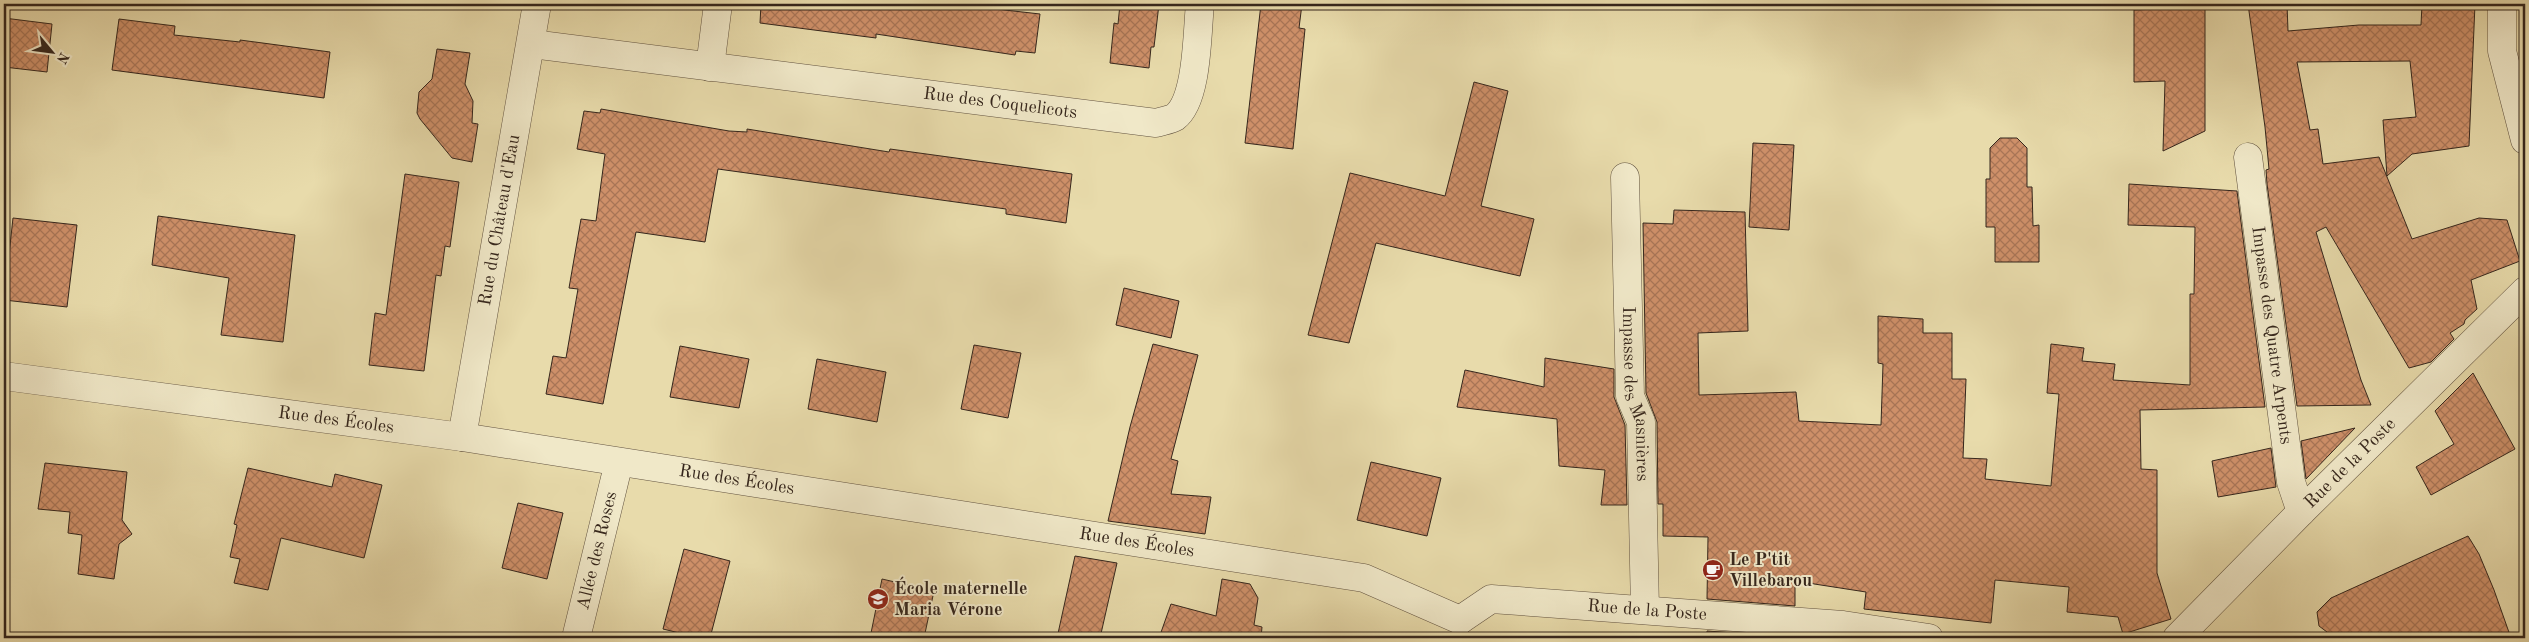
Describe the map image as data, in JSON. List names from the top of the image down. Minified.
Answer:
{"streets":{"street":["Rue des Coquelicots","Rue du Château d'Eau","Impasse des Quatre Arpents","Impasse des Masnières","Rue des Écoles","Rue de la Poste","Allée des Roses"]},"crossings":[["Rue des Coquelicots","Rue du Château d'Eau"],["Rue du Château d'Eau","Rue des Écoles"],["Impasse des Quatre Arpents","Rue de la Poste"],["Impasse des Masnières","Rue de la Poste"],["Rue des Écoles","Rue de la Poste"],["Rue des Écoles","Allée des Roses"]],"places":{"cafe":["Le P'tit Villebarou"],"school or university":["École maternelle Maria Vérone"]},"north":"bottom right"}
